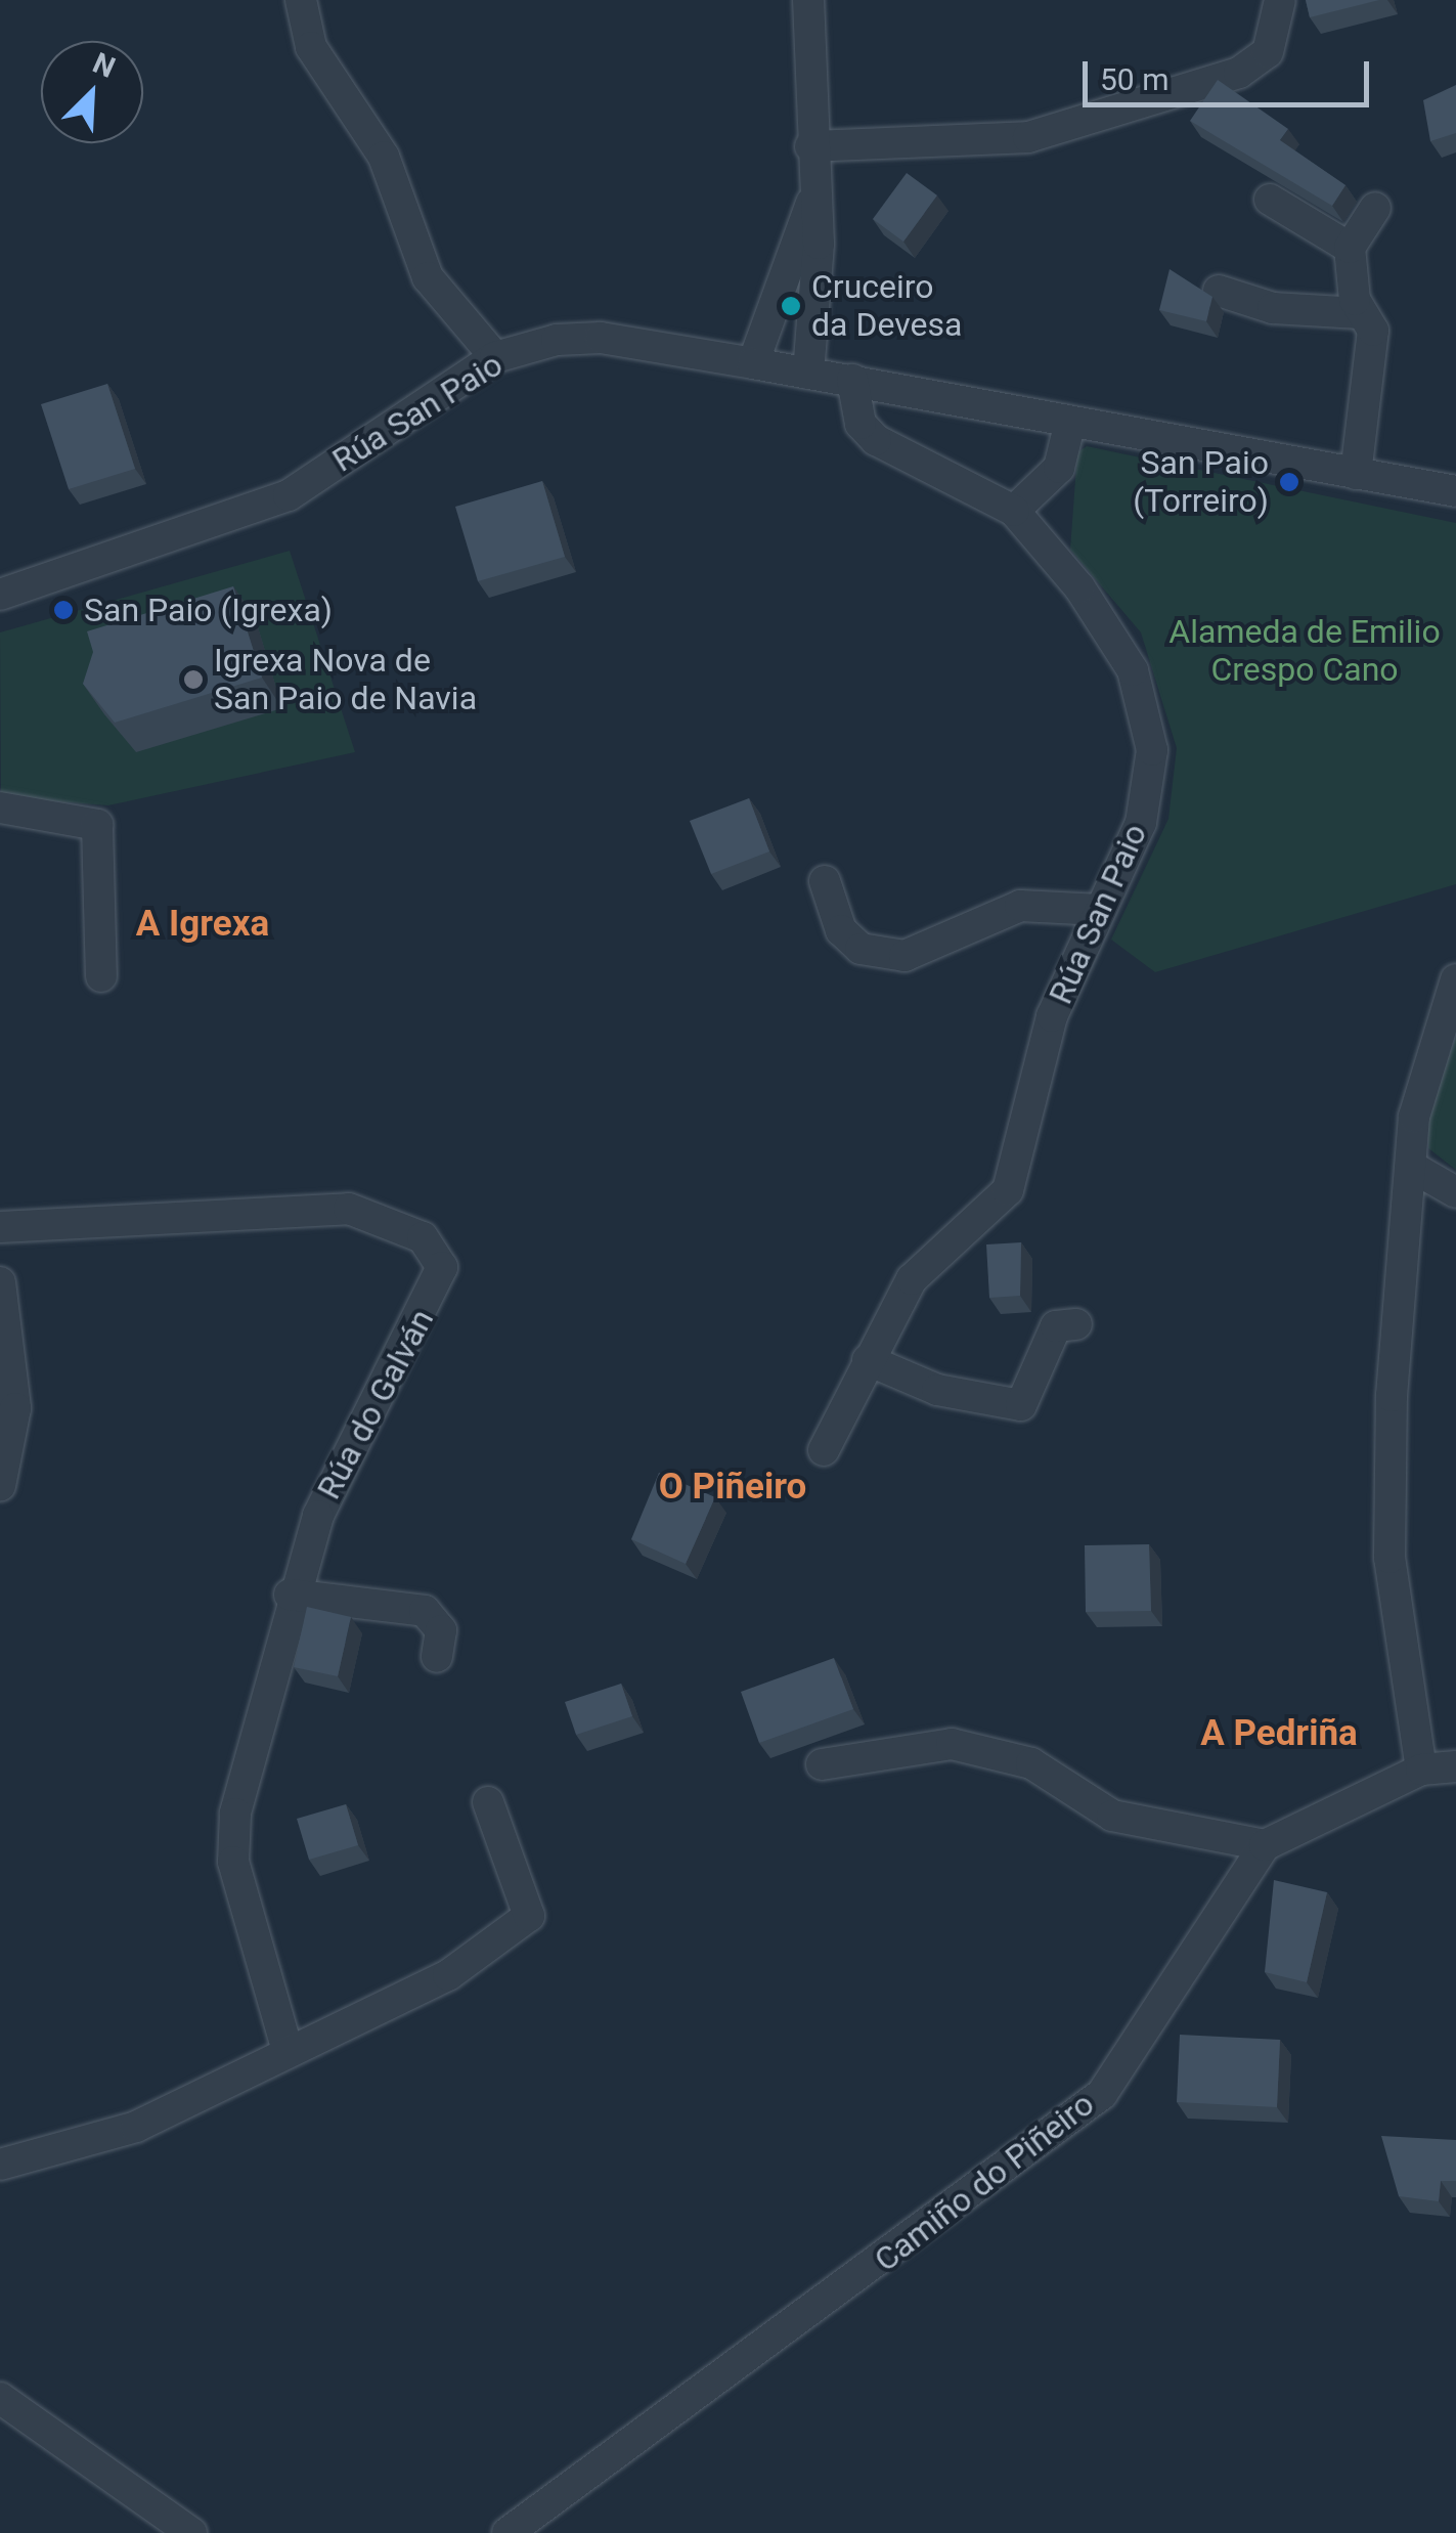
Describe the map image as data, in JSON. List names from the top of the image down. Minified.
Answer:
{"streets":{"street":["Rúa San Paio","Rúa do Galván","Camiño do Piñeiro"]},"districts":["A Igrexa","O Piñeiro","A Pedriña"],"parks":["Alameda de Emilio Crespo Cano"],"places":["Cruceiro da Devesa","San Paio (Torreiro)","San Paio (Igrexa)","Igrexa Nova de San Paio de Navia"],"scale_bar":"50 m","north":"top right"}
